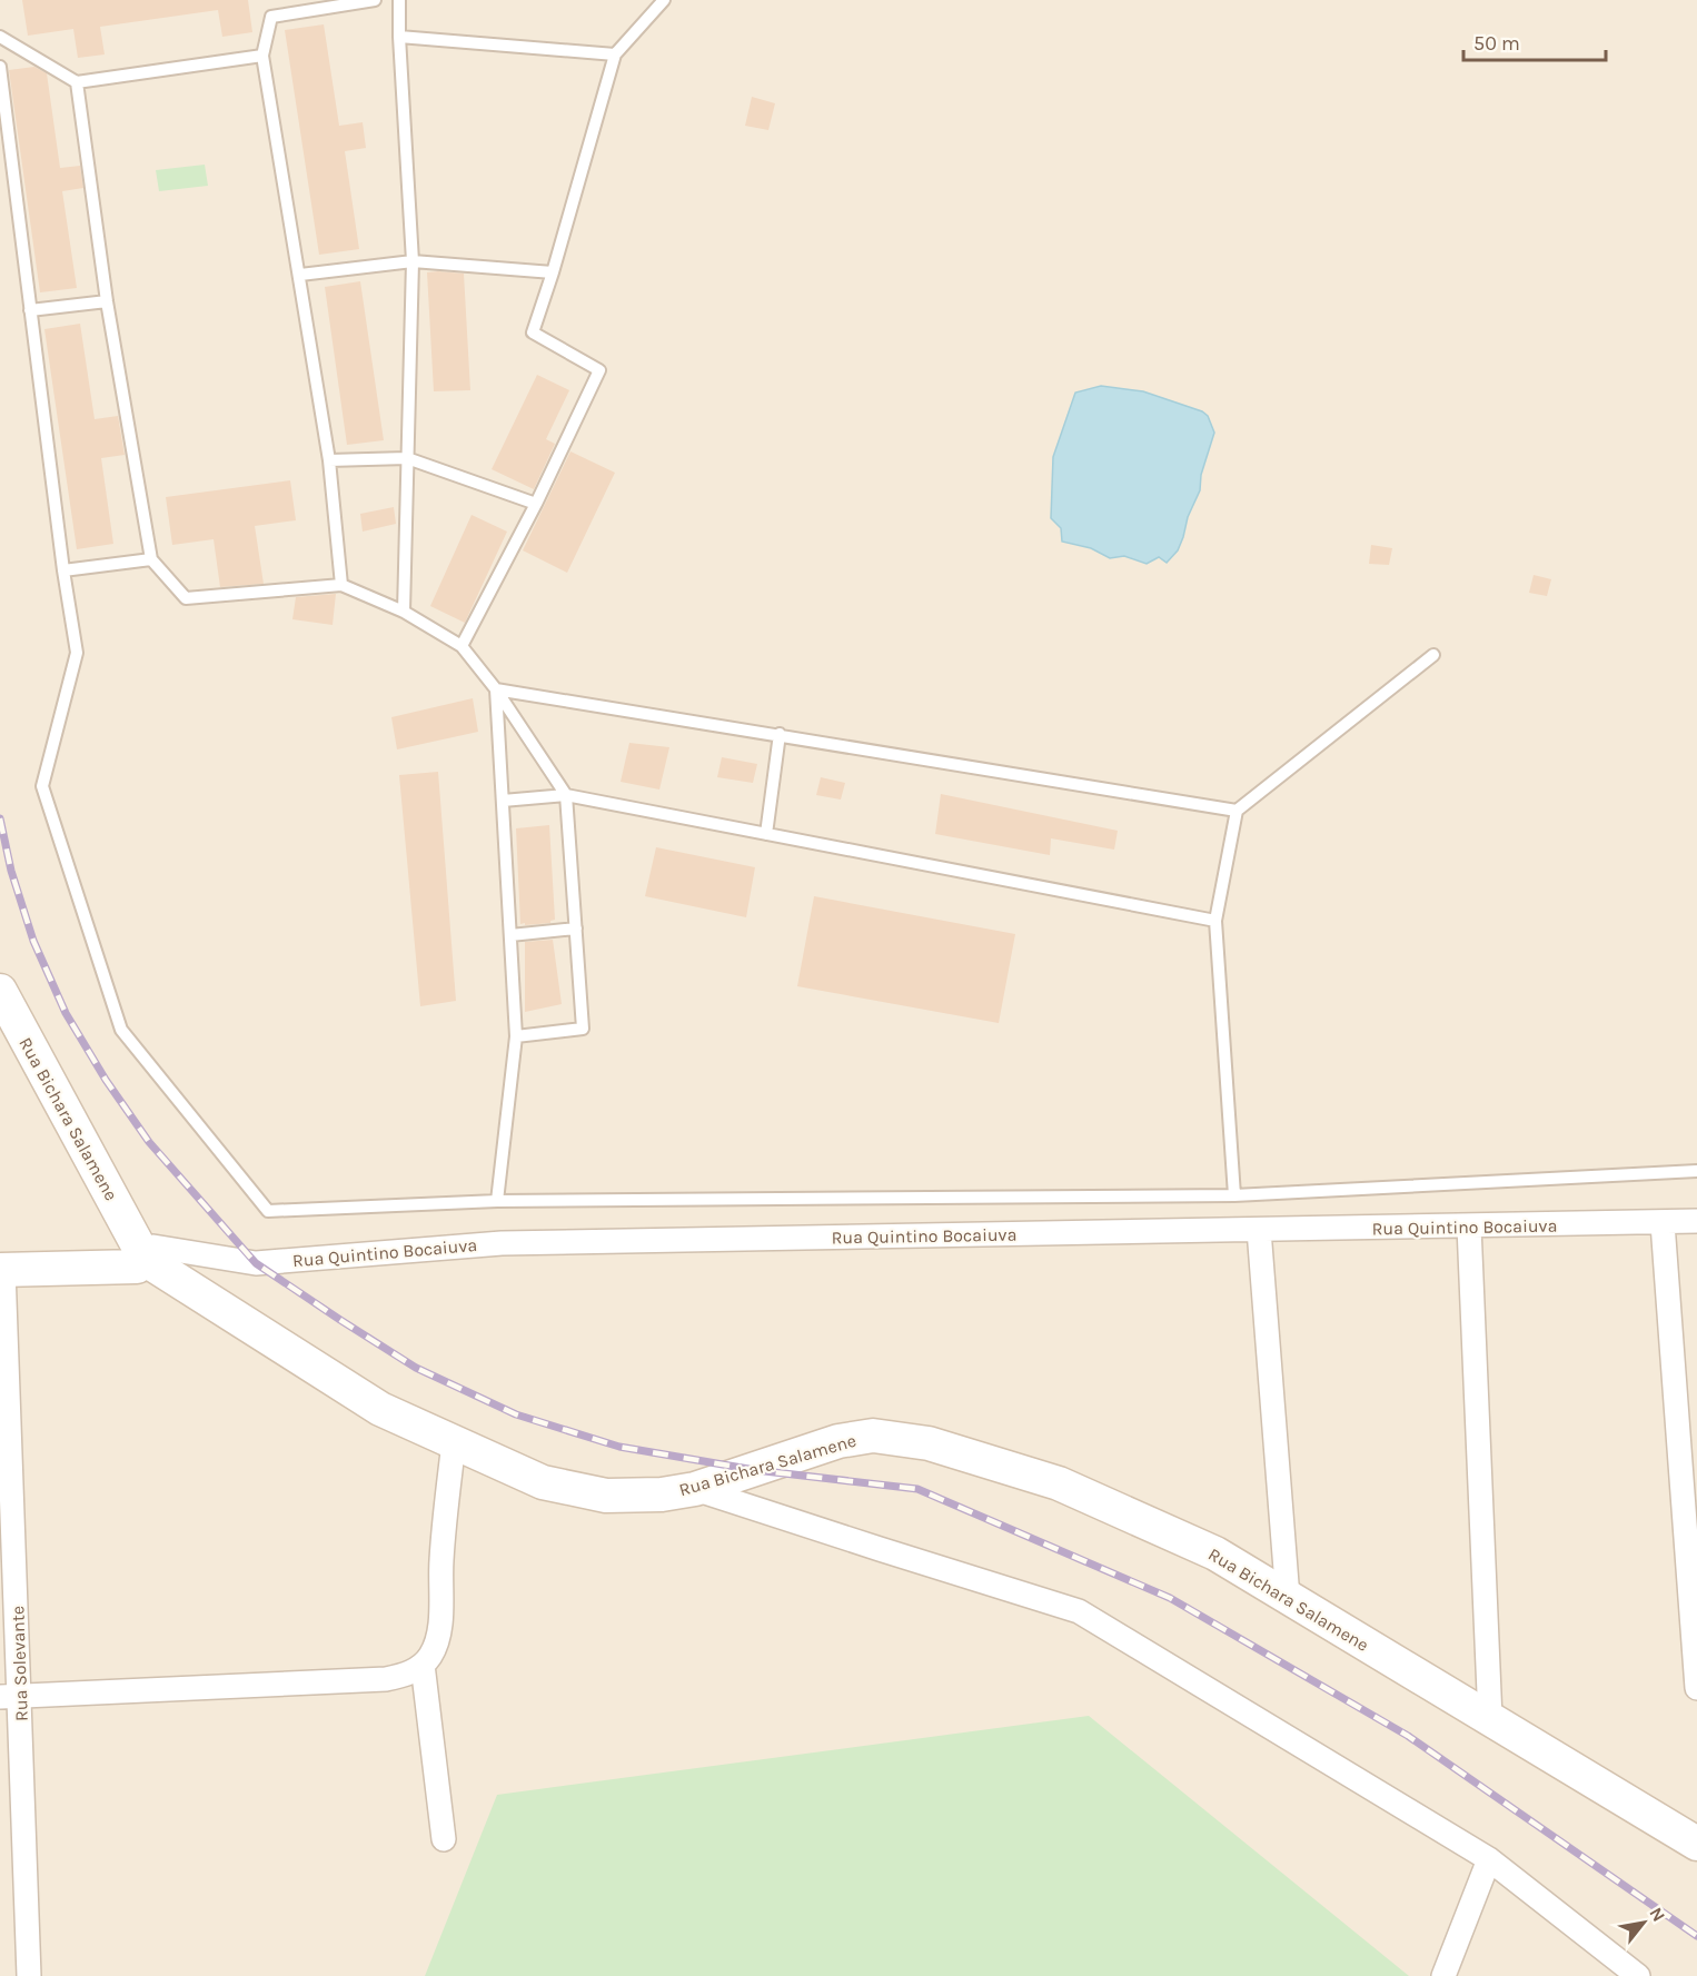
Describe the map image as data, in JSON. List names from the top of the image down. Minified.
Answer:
{"streets":{"main road":["Rua Bichara Salamene","Rua Quintino Bocaiuva"],"street":["Rua Solevante"]},"crossings":[["Rua Bichara Salamene","Rua Quintino Bocaiuva"],["Rua Quintino Bocaiuva","Rua Solevante"]],"scale_bar":"50 m","north":"top right"}
